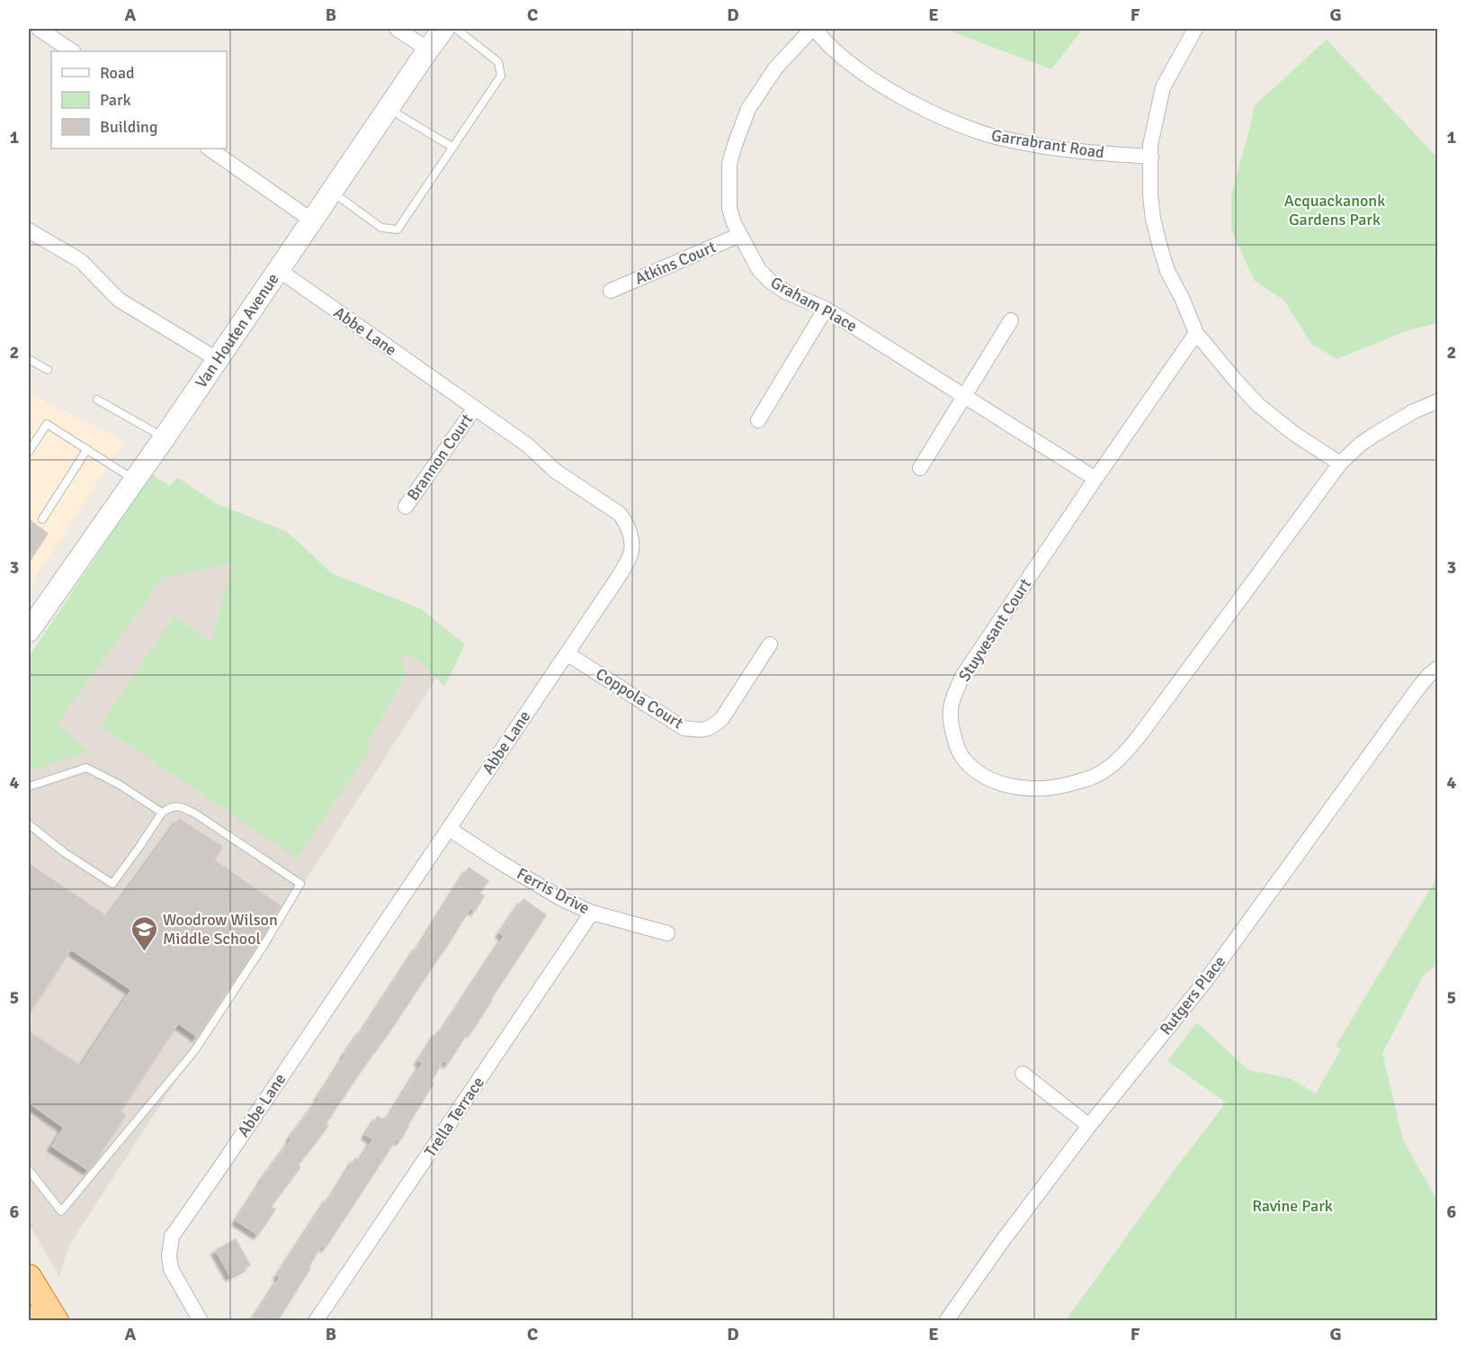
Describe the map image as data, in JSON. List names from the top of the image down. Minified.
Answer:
{"streets":{"main road":["Van Houten Avenue"],"street":["Garrabrant Road","Atkins Court","Graham Place","Abbe Lane","Brannon Court","Stuyvesant Court","Coppola Court","Ferris Drive","Rutgers Place","Trella Terrace"]},"crossings":[["Garrabrant Road","Graham Place"],["Atkins Court","Graham Place"],["Graham Place","Stuyvesant Court"],["Van Houten Avenue","Abbe Lane"],["Abbe Lane","Brannon Court"],["Abbe Lane","Coppola Court"],["Abbe Lane","Ferris Drive"],["Ferris Drive","Trella Terrace"]],"parks":["Acquackanonk Gardens Park","Ravine Park"],"places":{"school or university":["Woodrow Wilson Middle School"]},"legend":["Road","Park","Building"],"grid":{"columns":["A","B","C","D","E","F","G"],"rows":["1","2","3","4","5","6"]}}
